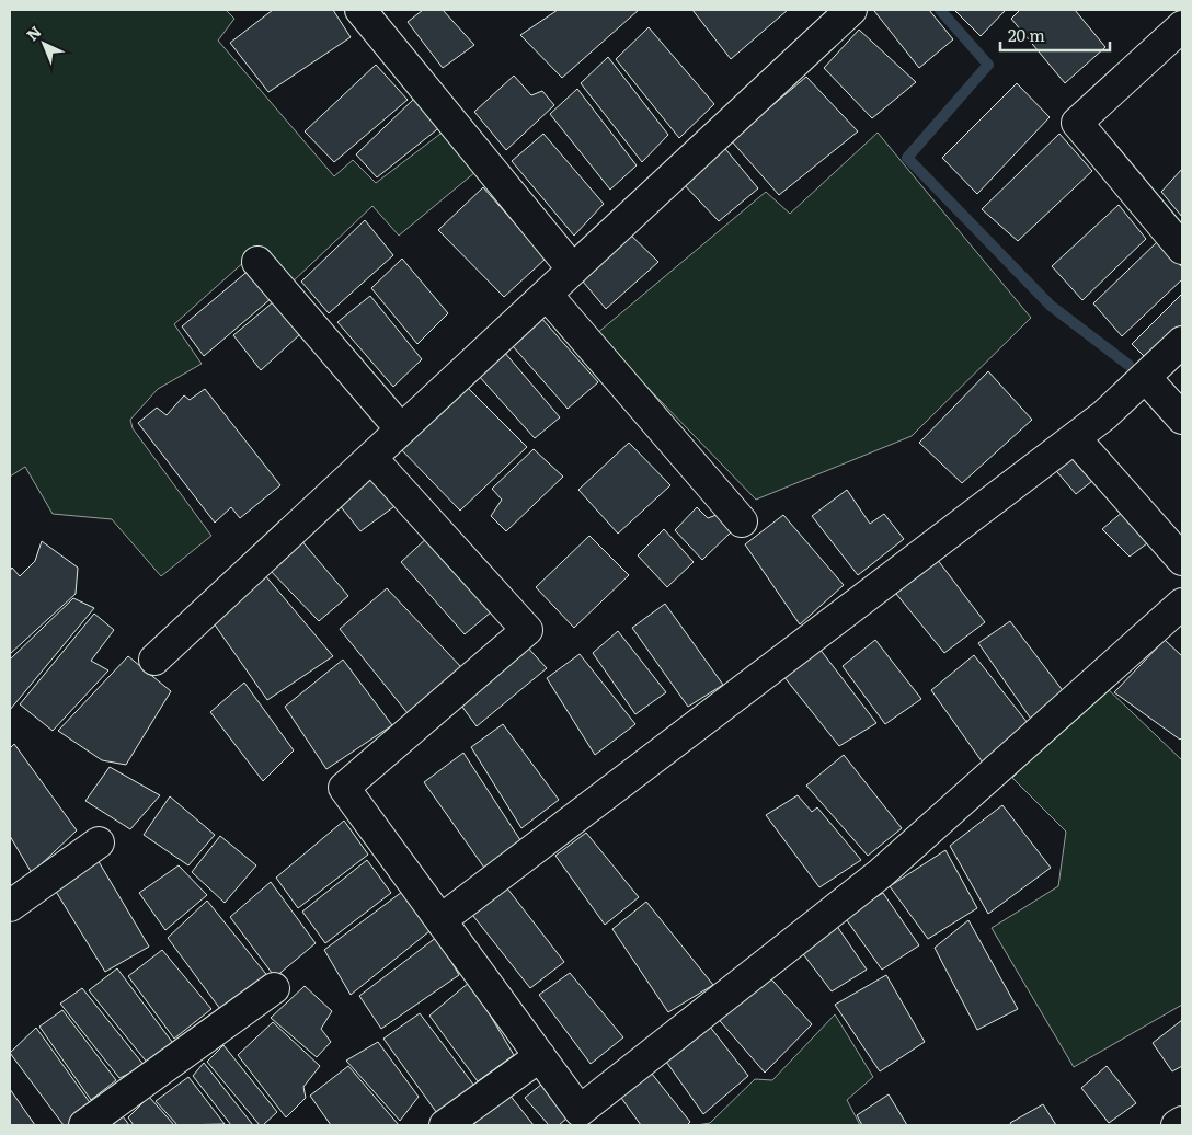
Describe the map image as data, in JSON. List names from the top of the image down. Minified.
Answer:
{"scale_bar":"20 m","north":"top left"}
